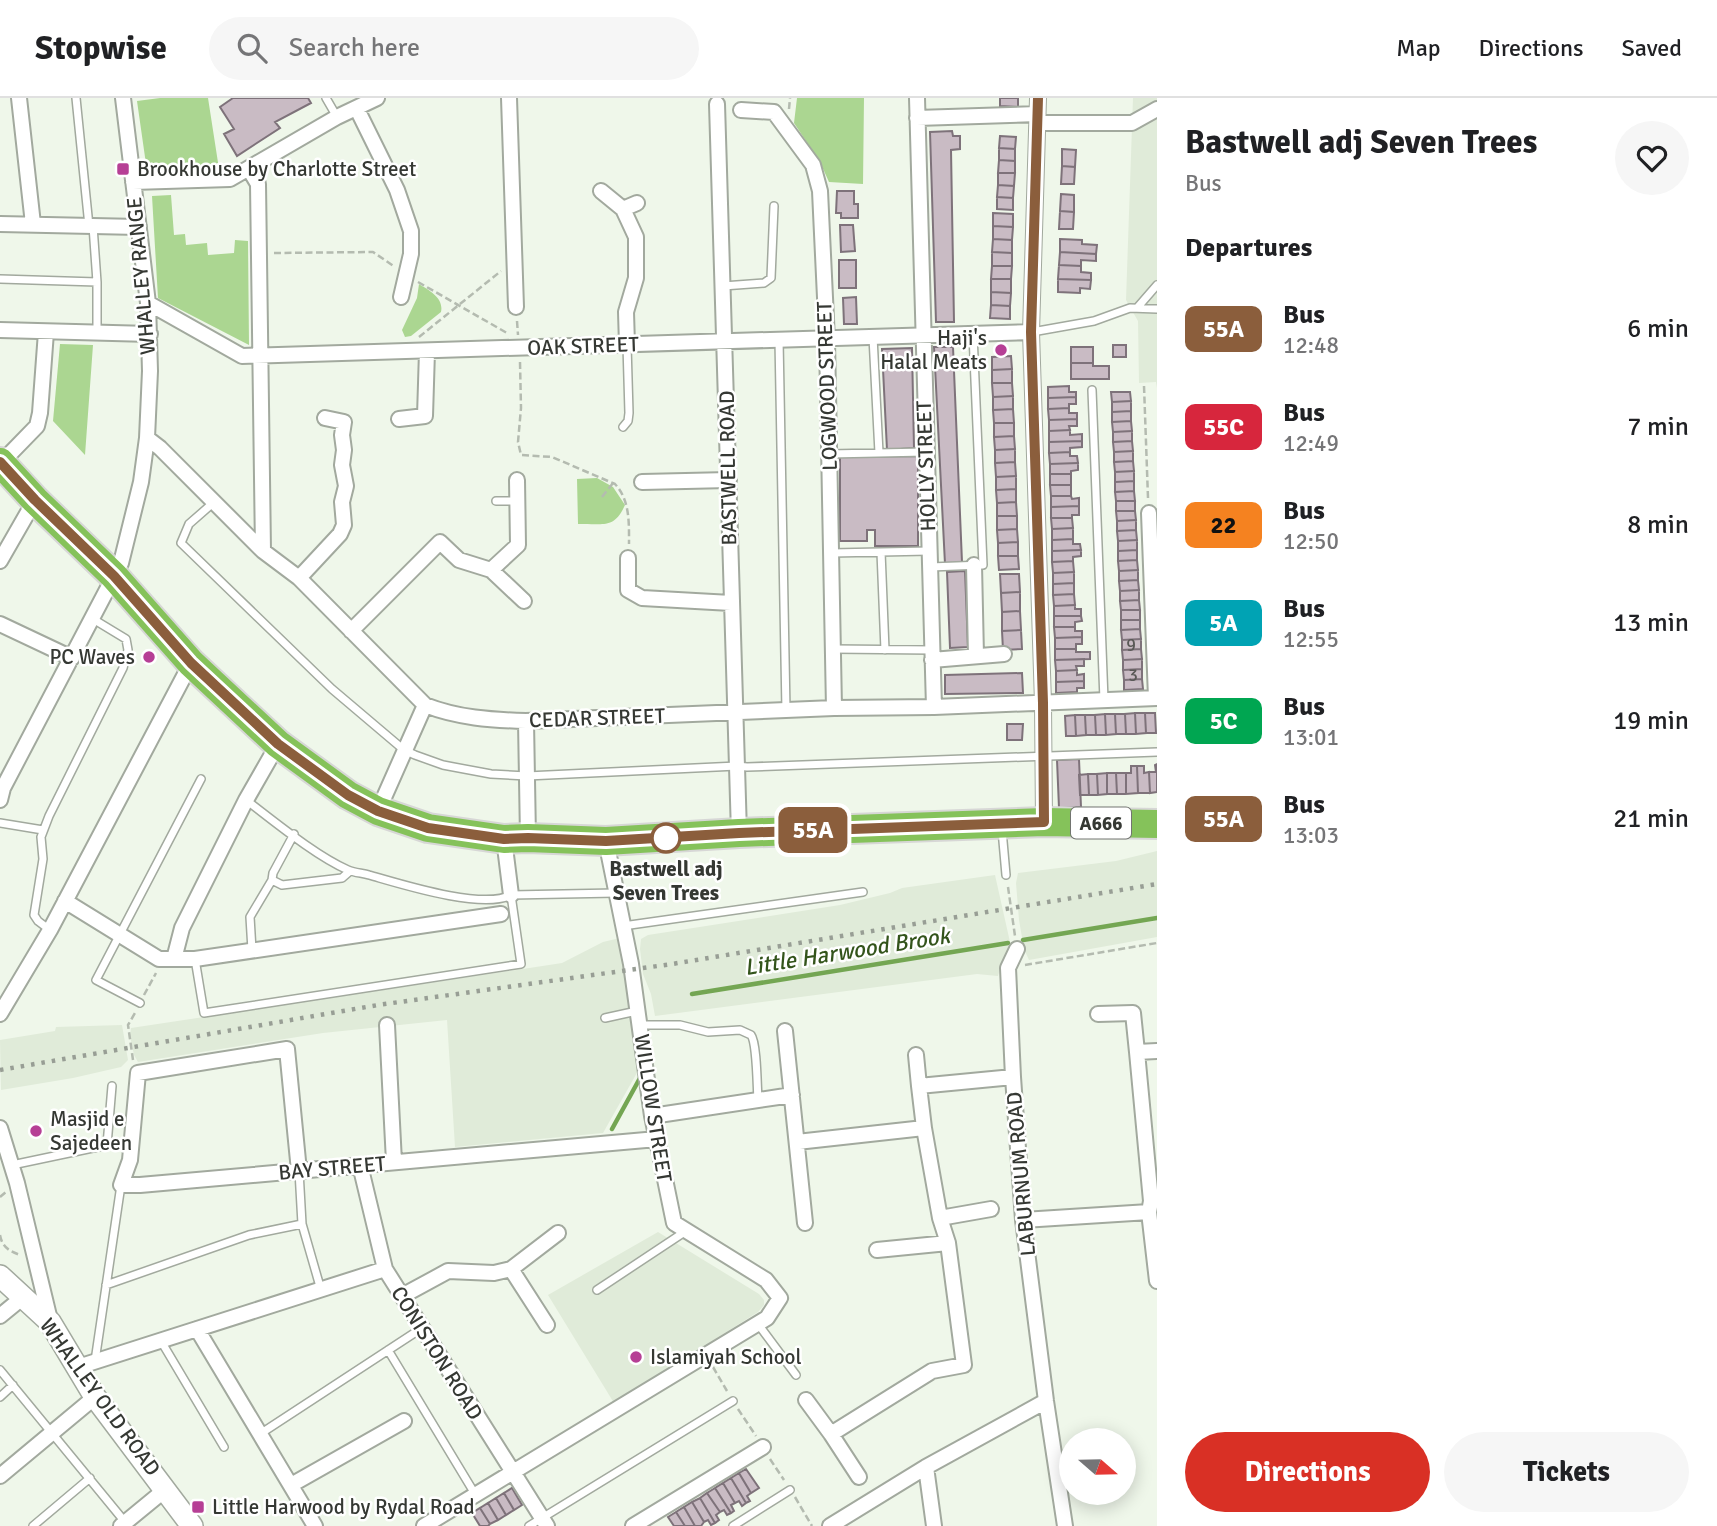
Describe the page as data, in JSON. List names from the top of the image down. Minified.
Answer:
{"streets":{"highway":["A666"],"street":["WHALLEY RANGE","OAK STREET","LOGWOOD STREET","HOLLY STREET","BASTWELL ROAD","CEDAR STREET","WILLOW STREET","BAY STREET","LABURNUM ROAD","CONISTON ROAD","WHALLEY OLD ROAD"]},"crossings":[["WHALLEY RANGE","OAK STREET"],["WHALLEY RANGE","CEDAR STREET"],["WHALLEY RANGE","A666"],["OAK STREET","LOGWOOD STREET"],["OAK STREET","HOLLY STREET"],["OAK STREET","BASTWELL ROAD"],["LOGWOOD STREET","CEDAR STREET"],["HOLLY STREET","CEDAR STREET"],["BASTWELL ROAD","CEDAR STREET"],["BASTWELL ROAD","A666"],["A666","WILLOW STREET"],["WILLOW STREET","BAY STREET"],["BAY STREET","CONISTON ROAD"]],"water":["Little Harwood Brook"],"places":{"transit":["Brookhouse by Charlotte Street","Little Harwood by Rydal Road"],"other":["Haji's Halal Meats","PC Waves","Bastwell adj Seven Trees","Masjid e Sajedeen","Islamiyah School"]},"lines":["bus line 55A"],"house_numbers":["9","3"],"north":"right","page":{"header":"Stopwise","search":"Search here","nav":["Map","Directions","Saved"],"on_map":"55A","heading":[["Bastwell adj Seven Trees","Bus"],"Departures"],"list":[{"mark":"55A","name":"Bus","note":"12:48","value":"6 min"},{"mark":"55C","name":"Bus","note":"12:49","value":"7 min"},{"mark":"22","name":"Bus","note":"12:50","value":"8 min"},{"mark":"5A","name":"Bus","note":"12:55","value":"13 min"},{"mark":"5C","name":"Bus","note":"13:01","value":"19 min"},{"mark":"55A","name":"Bus","note":"13:03","value":"21 min"}],"buttons":["Directions","Tickets"]}}
